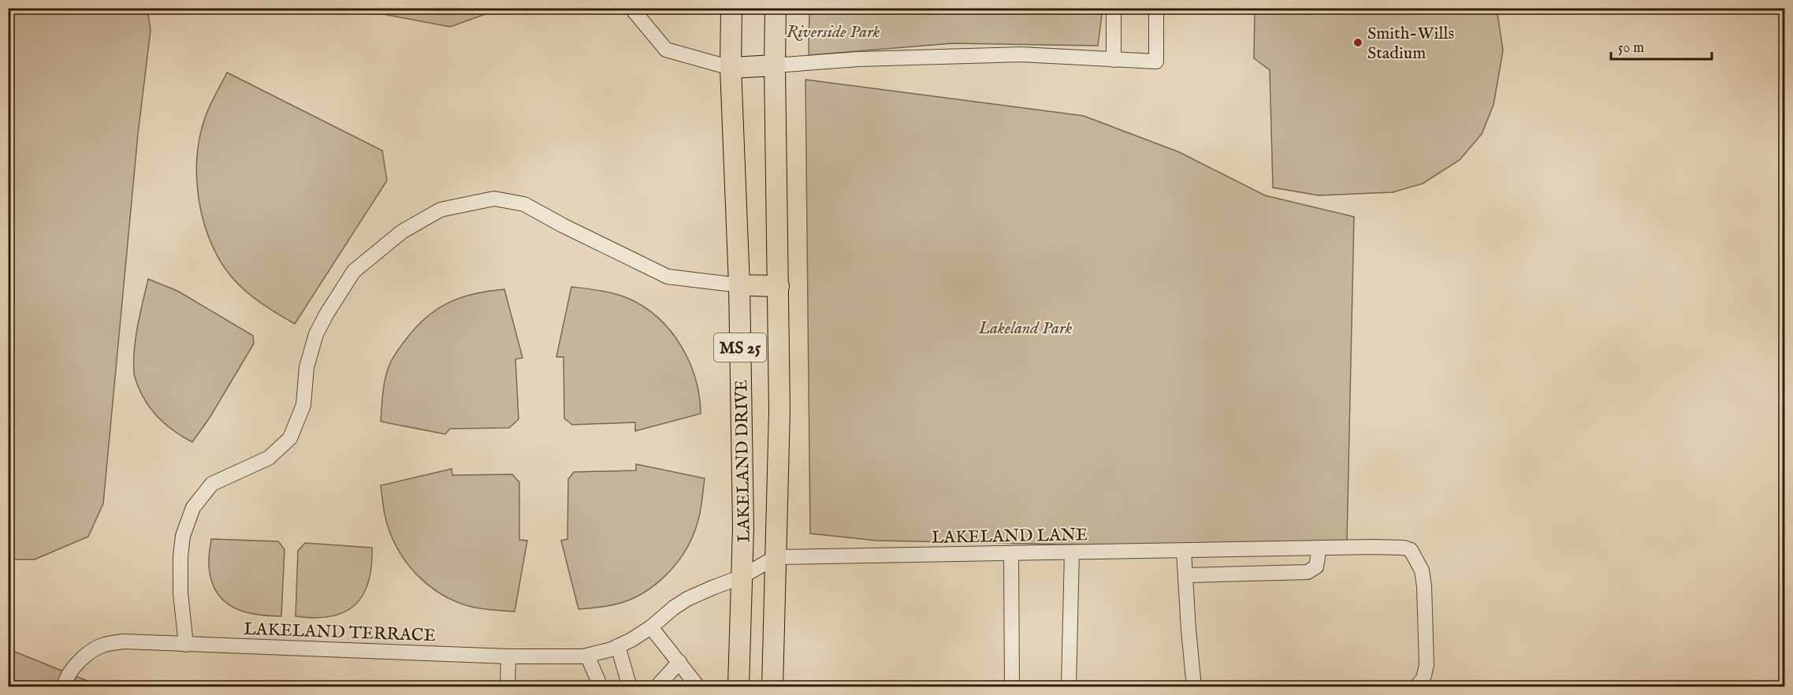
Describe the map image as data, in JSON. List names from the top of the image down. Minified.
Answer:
{"streets":{"highway":["MS 25","LAKELAND DRIVE"],"street":["LAKELAND LANE","LAKELAND TERRACE"]},"crossings":[["LAKELAND DRIVE","LAKELAND LANE"],["LAKELAND LANE","LAKELAND TERRACE"]],"parks":["Riverside Park","Lakeland Park"],"places":["Smith-Wills Stadium"],"scale_bar":"50 m"}
